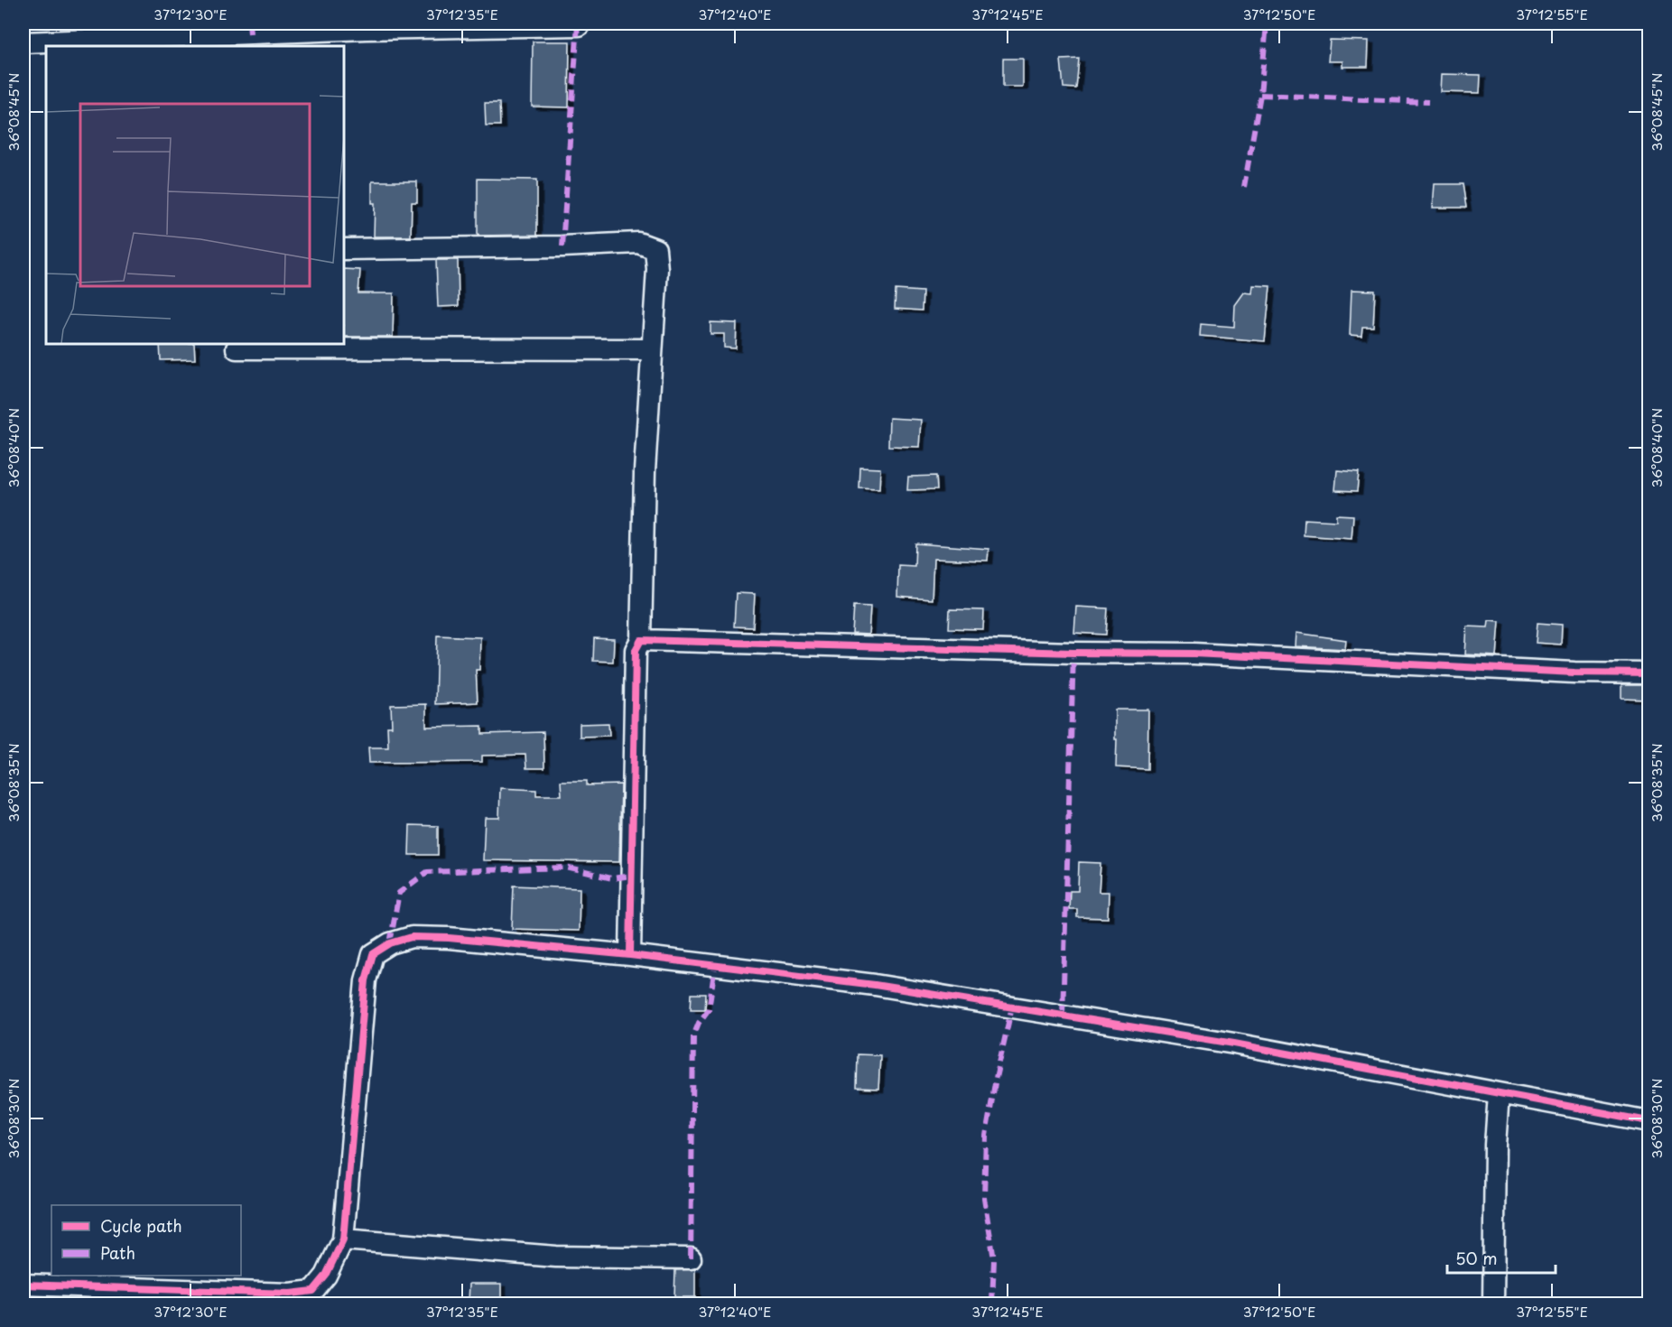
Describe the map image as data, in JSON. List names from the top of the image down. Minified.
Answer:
{"legend":["Cycle path","Path"],"scale_bar":"50 m","coordinates":["37°12'30\"E","37°12'35\"E","37°12'40\"E","37°12'45\"E","37°12'50\"E","37°12'55\"E","36°08'45\"N","36°08'40\"N","36°08'35\"N","36°08'30\"N"]}
